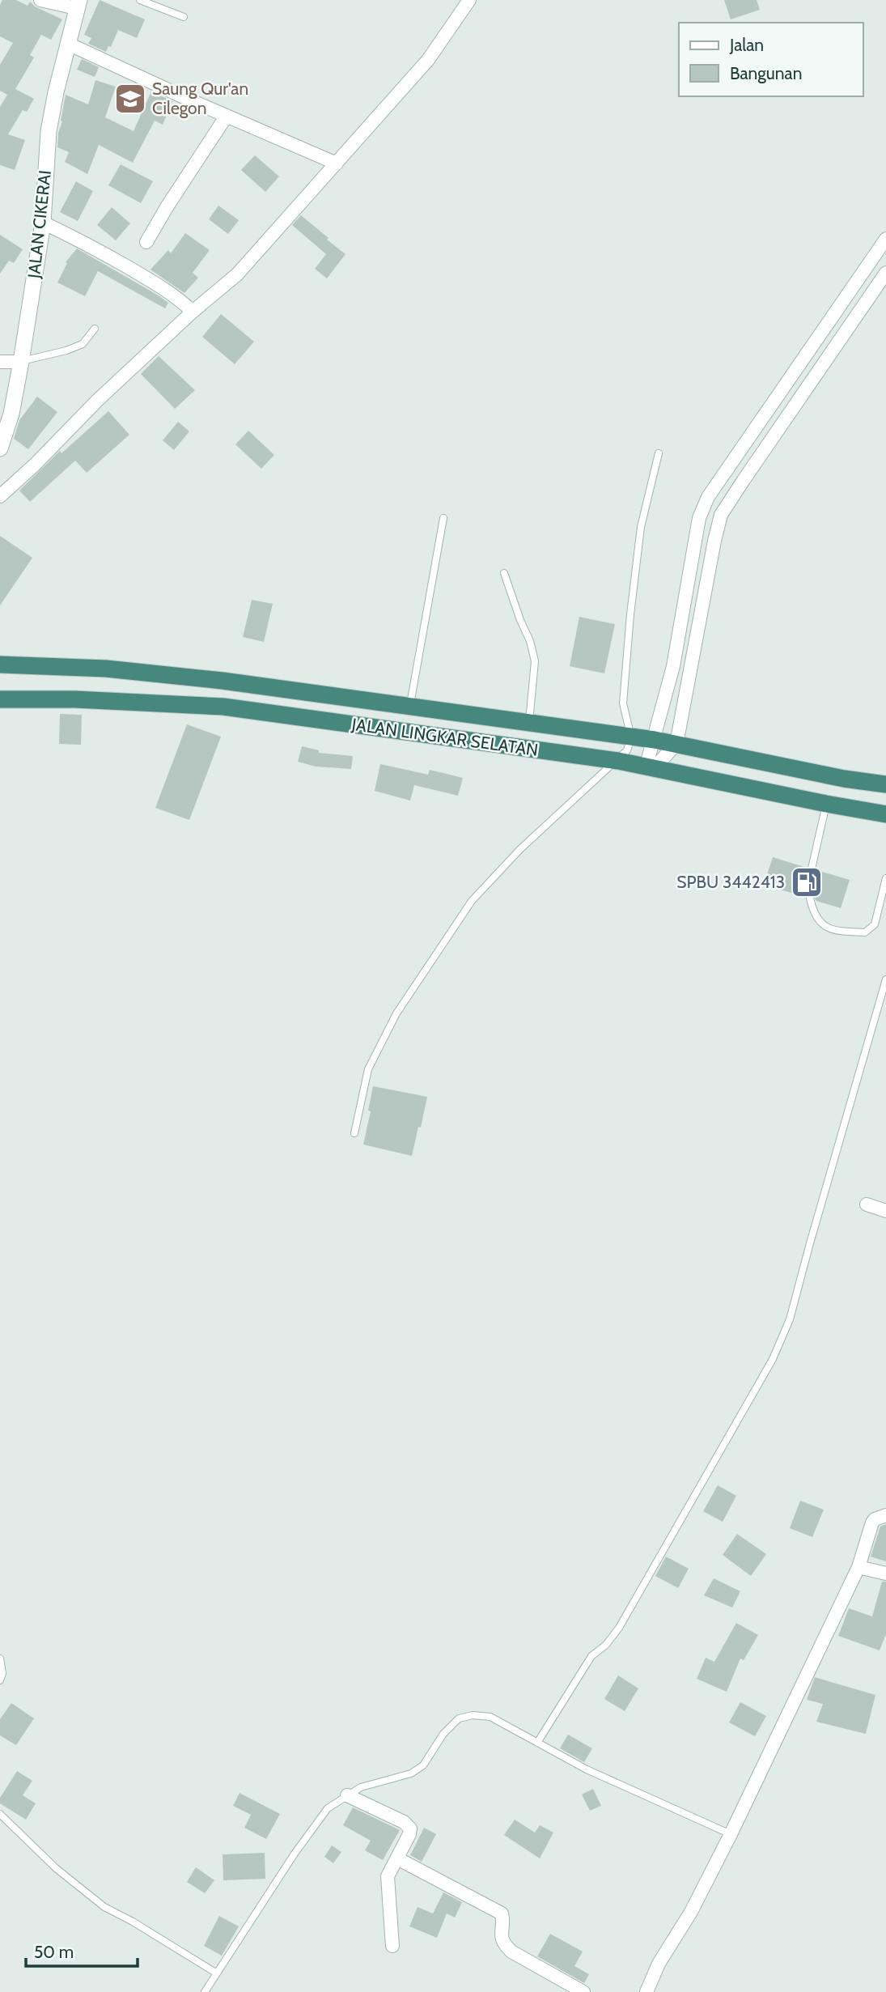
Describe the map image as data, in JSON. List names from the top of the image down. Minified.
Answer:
{"streets":{"highway":["JALAN LINGKAR SELATAN"],"street":["JALAN CIKERAI"]},"places":{"school or university":["Saung Qur'an Cilegon"],"fuel station":["SPBU 3442413"]},"legend":["Jalan","Bangunan"],"scale_bar":"50 m"}
